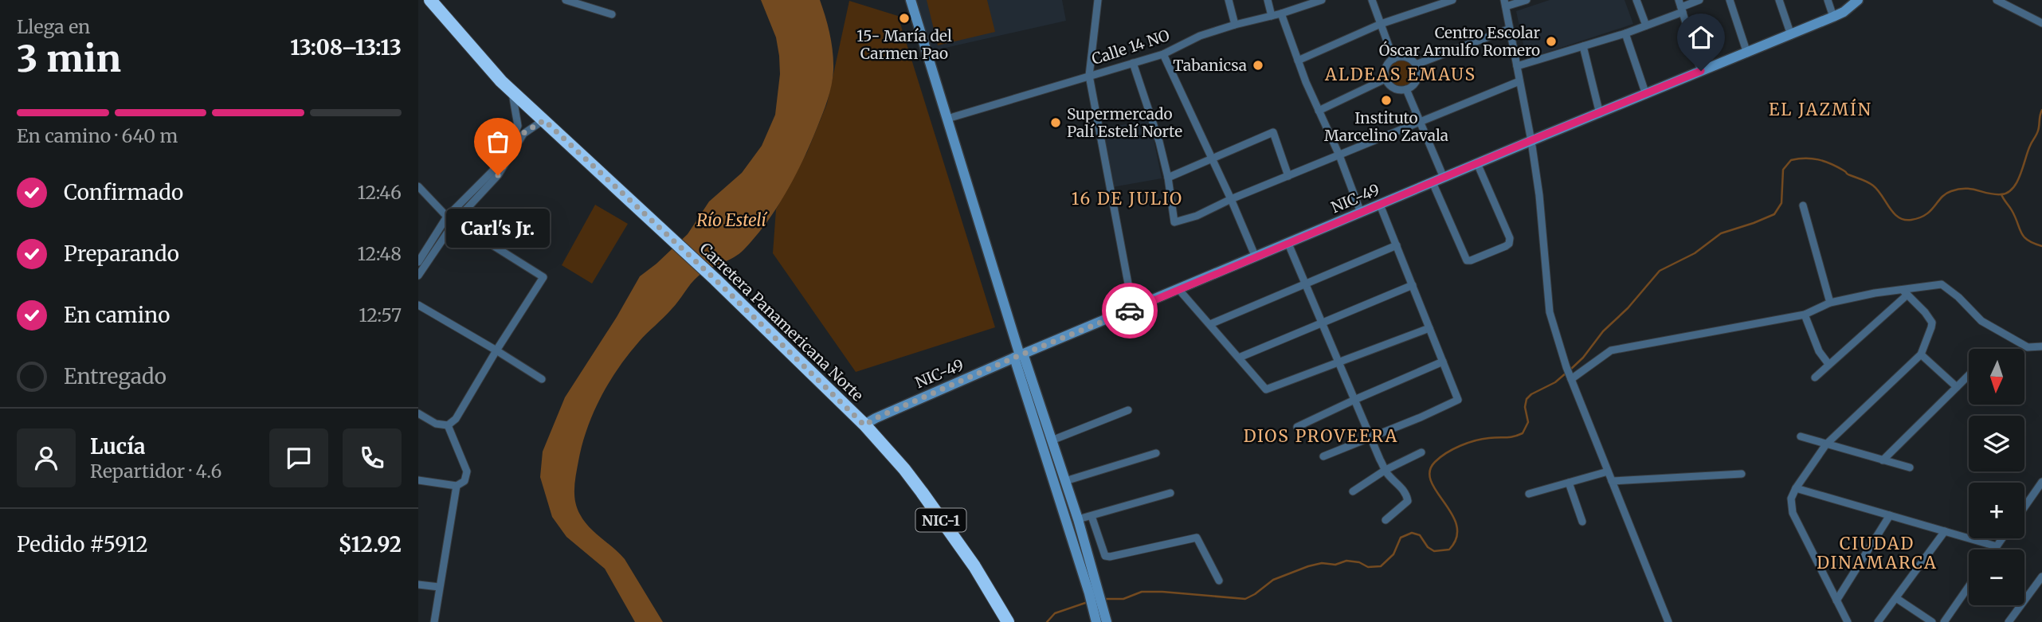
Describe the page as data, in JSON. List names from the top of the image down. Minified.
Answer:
{"streets":{"highway":["Carretera Panamericana Norte","NIC-1"],"street":["Calle 14 NO","NIC-49"]},"crossings":[["NIC-49","Carretera Panamericana Norte"]],"districts":["ALDEAS EMAUS","EL JAZMÍN","16 DE JULIO","DIOS PROVEERA","CIUDAD DINAMARCA"],"water":["Río Estelí"],"places":["15- María del Carmen Pao","Centro Escolar Óscar Arnulfo Romero","Tabanicsa","Instituto Marcelino Zavala","Supermercado Palí Estelí Norte","Carl's Jr."],"north":"bottom","page":{"heading":["3 min","Llega en","13:08–13:13"],"panel":["Lucía","Repartidor · 4.6","Pedido #5912","$12.92"],"bar":"En camino · 640 m","list":[["Confirmado","12:46"],["Preparando","12:48"],["En camino","12:57"],"Entregado"],"bubble":"Carl's Jr.","map_buttons":["+","−"]}}
